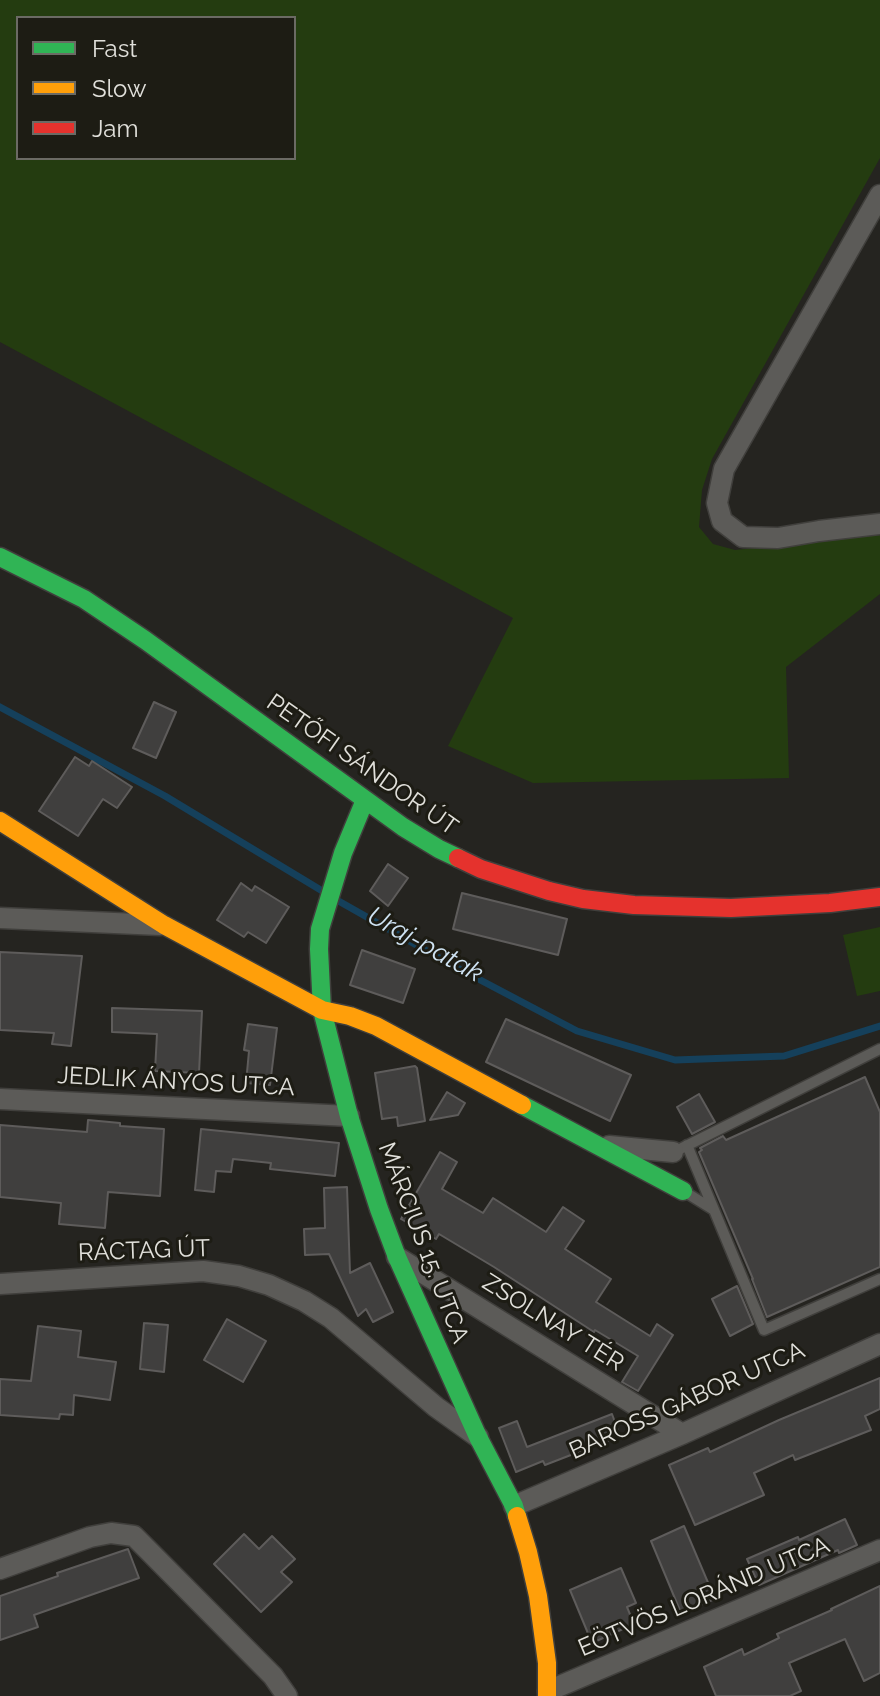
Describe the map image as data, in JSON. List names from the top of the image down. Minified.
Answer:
{"streets":{"street":["PETŐFI SÁNDOR ÚT","JEDLIK ÁNYOS UTCA","MÁRCIUS 15. UTCA","RÁCTAG ÚT","ZSOLNAY TÉR","BAROSS GÁBOR UTCA","EÖTVÖS LORÁND UTCA"]},"crossings":[["PETŐFI SÁNDOR ÚT","MÁRCIUS 15. UTCA"],["JEDLIK ÁNYOS UTCA","MÁRCIUS 15. UTCA"],["MÁRCIUS 15. UTCA","RÁCTAG ÚT"],["MÁRCIUS 15. UTCA","ZSOLNAY TÉR"],["MÁRCIUS 15. UTCA","BAROSS GÁBOR UTCA"],["MÁRCIUS 15. UTCA","EÖTVÖS LORÁND UTCA"],["ZSOLNAY TÉR","BAROSS GÁBOR UTCA"]],"water":["Uraj-patak"],"legend":["Fast","Slow","Jam"]}
